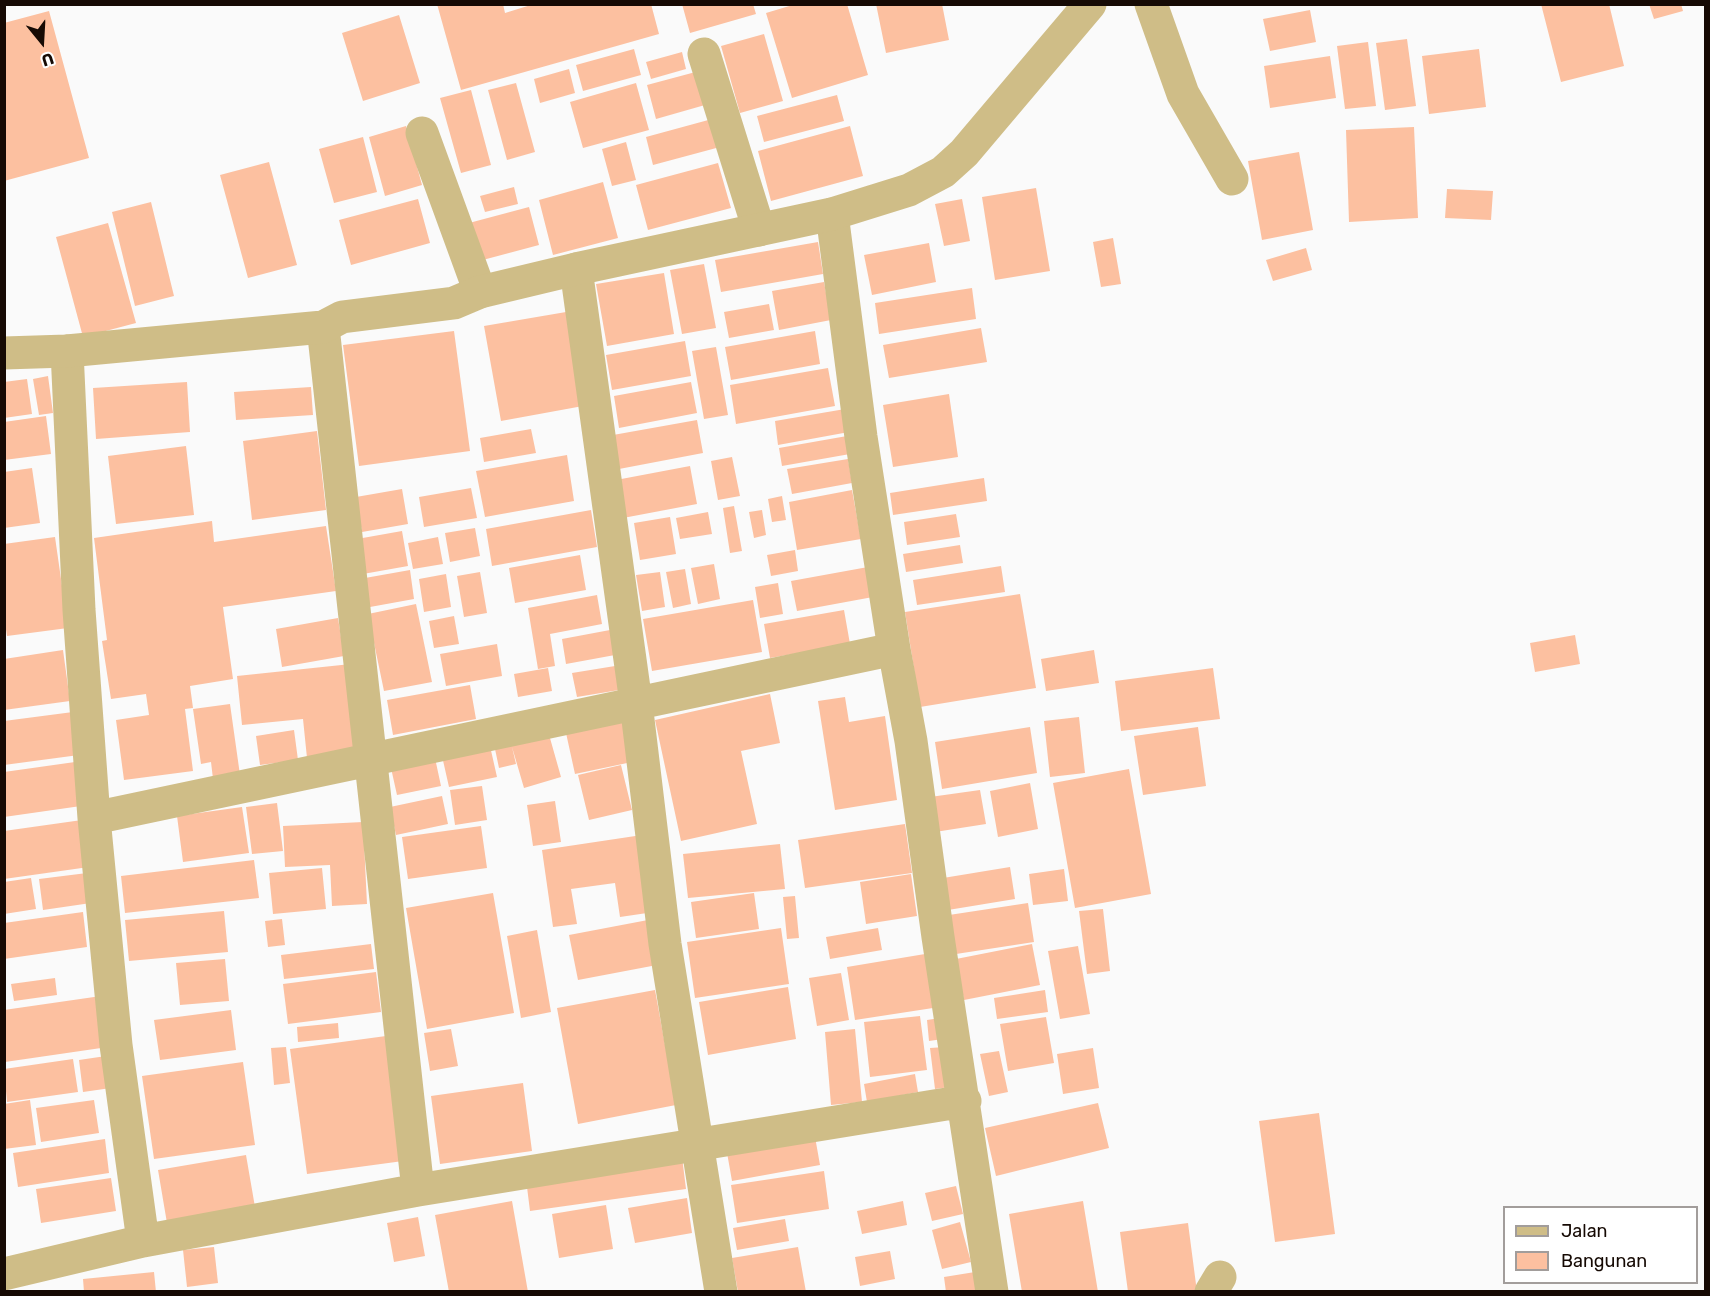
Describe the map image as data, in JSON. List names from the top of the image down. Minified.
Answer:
{"legend":["Jalan","Bangunan"],"north":"bottom"}
